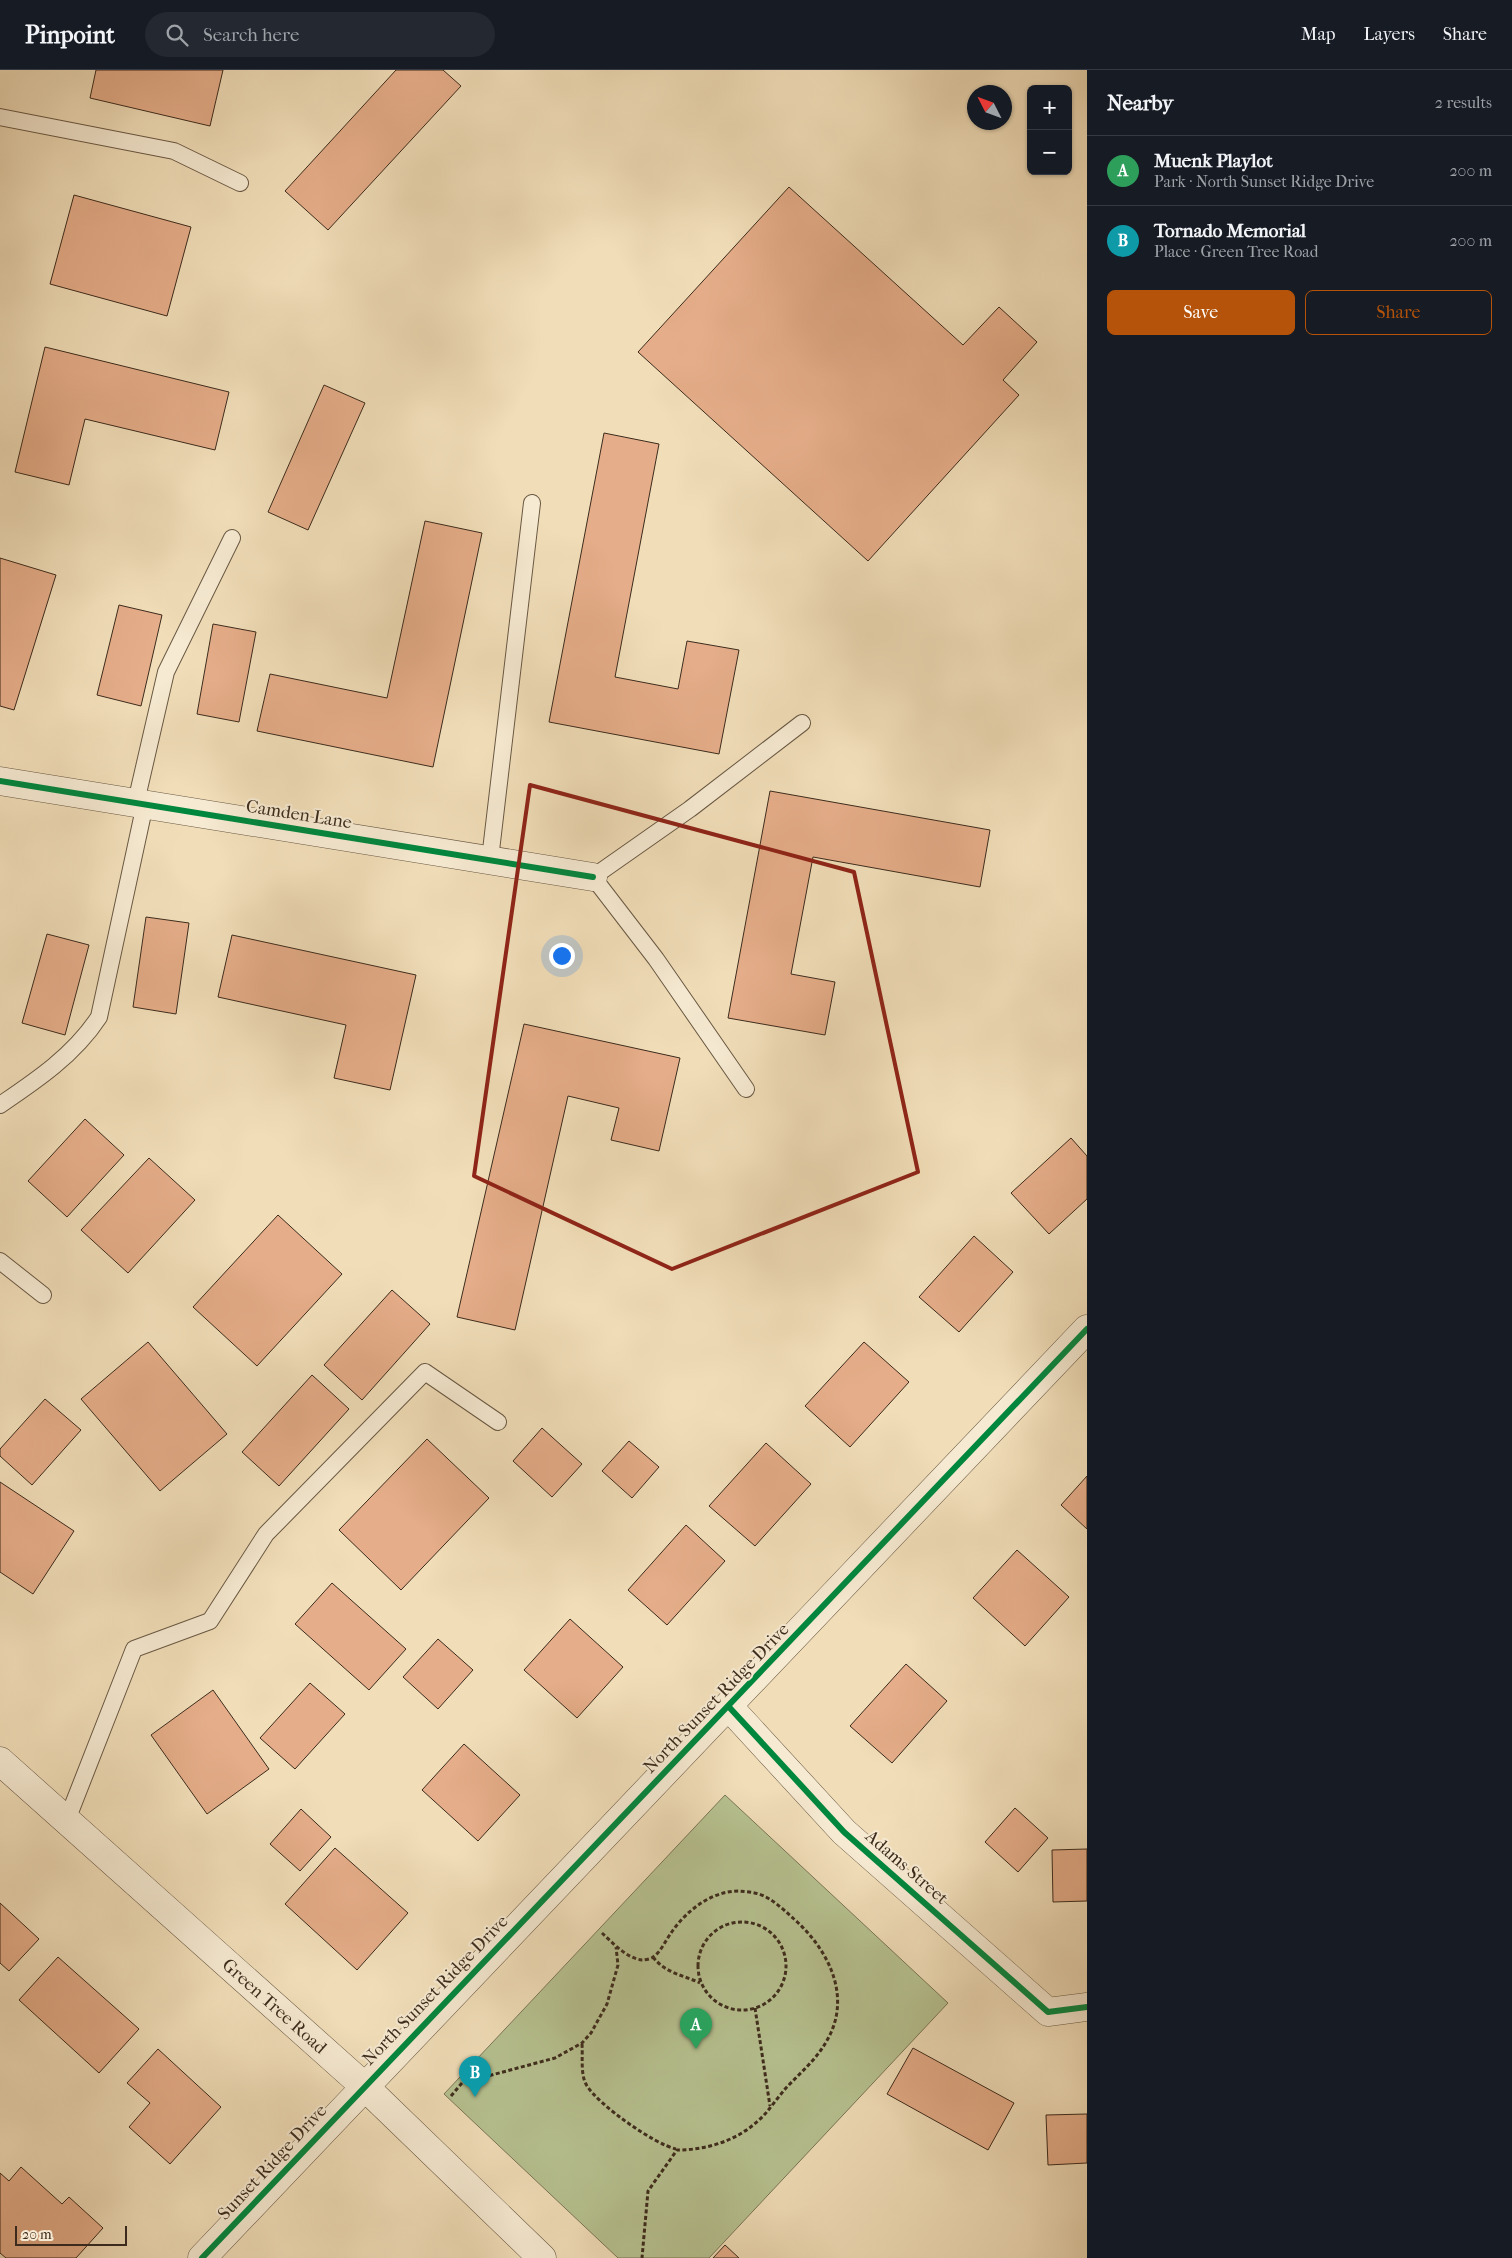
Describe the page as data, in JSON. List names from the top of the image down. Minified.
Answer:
{"streets":{"street":["Camden Lane","North Sunset Ridge Drive","Adams Street","Green Tree Road","Sunset Ridge Drive"]},"crossings":[["North Sunset Ridge Drive","Adams Street"],["North Sunset Ridge Drive","Green Tree Road"],["North Sunset Ridge Drive","Sunset Ridge Drive"],["Green Tree Road","Sunset Ridge Drive"]],"scale_bar":"20 m","north":"top left","page":{"header":"Pinpoint","search":"Search here","nav":["Map","Layers","Share"],"heading":["Nearby","2 results"],"map_buttons":["+","−"],"list":[{"mark":"A","name":"Muenk Playlot","note":"Park · North Sunset Ridge Drive","value":"200 m"},{"mark":"B","name":"Tornado Memorial","note":"Place · Green Tree Road","value":"200 m"}],"buttons":["Save","Share"],"pins":["A","B"],"scale":"20 m"}}
